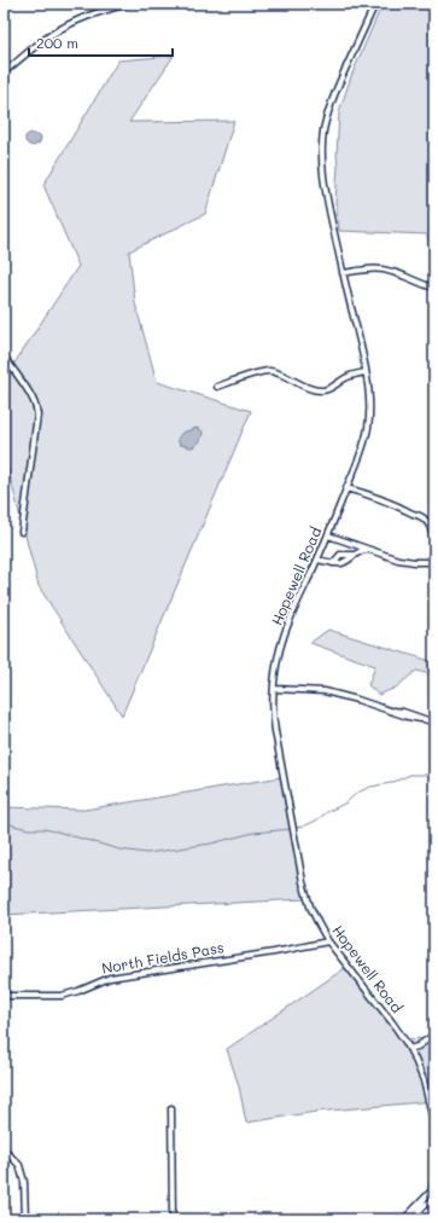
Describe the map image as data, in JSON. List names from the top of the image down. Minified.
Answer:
{"streets":{"street":["Hopewell Road","North Fields Pass"]},"crossings":[["Hopewell Road","North Fields Pass"]],"scale_bar":"200 m"}
